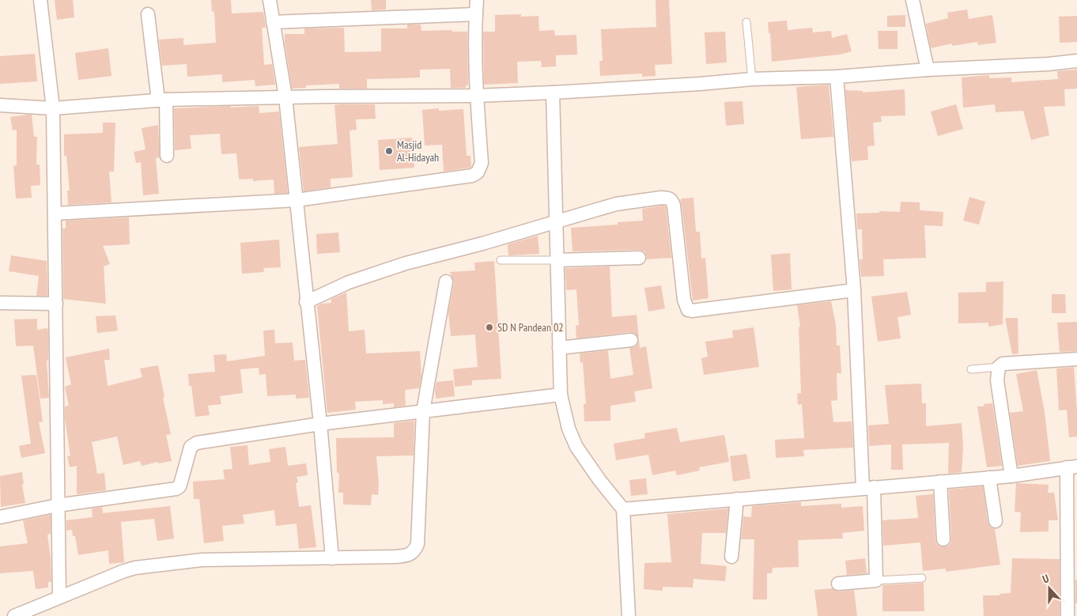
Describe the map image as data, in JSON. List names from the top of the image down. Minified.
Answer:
{"places":["Masjid Al-Hidayah","SD N Pandean 02"],"north":"top"}
